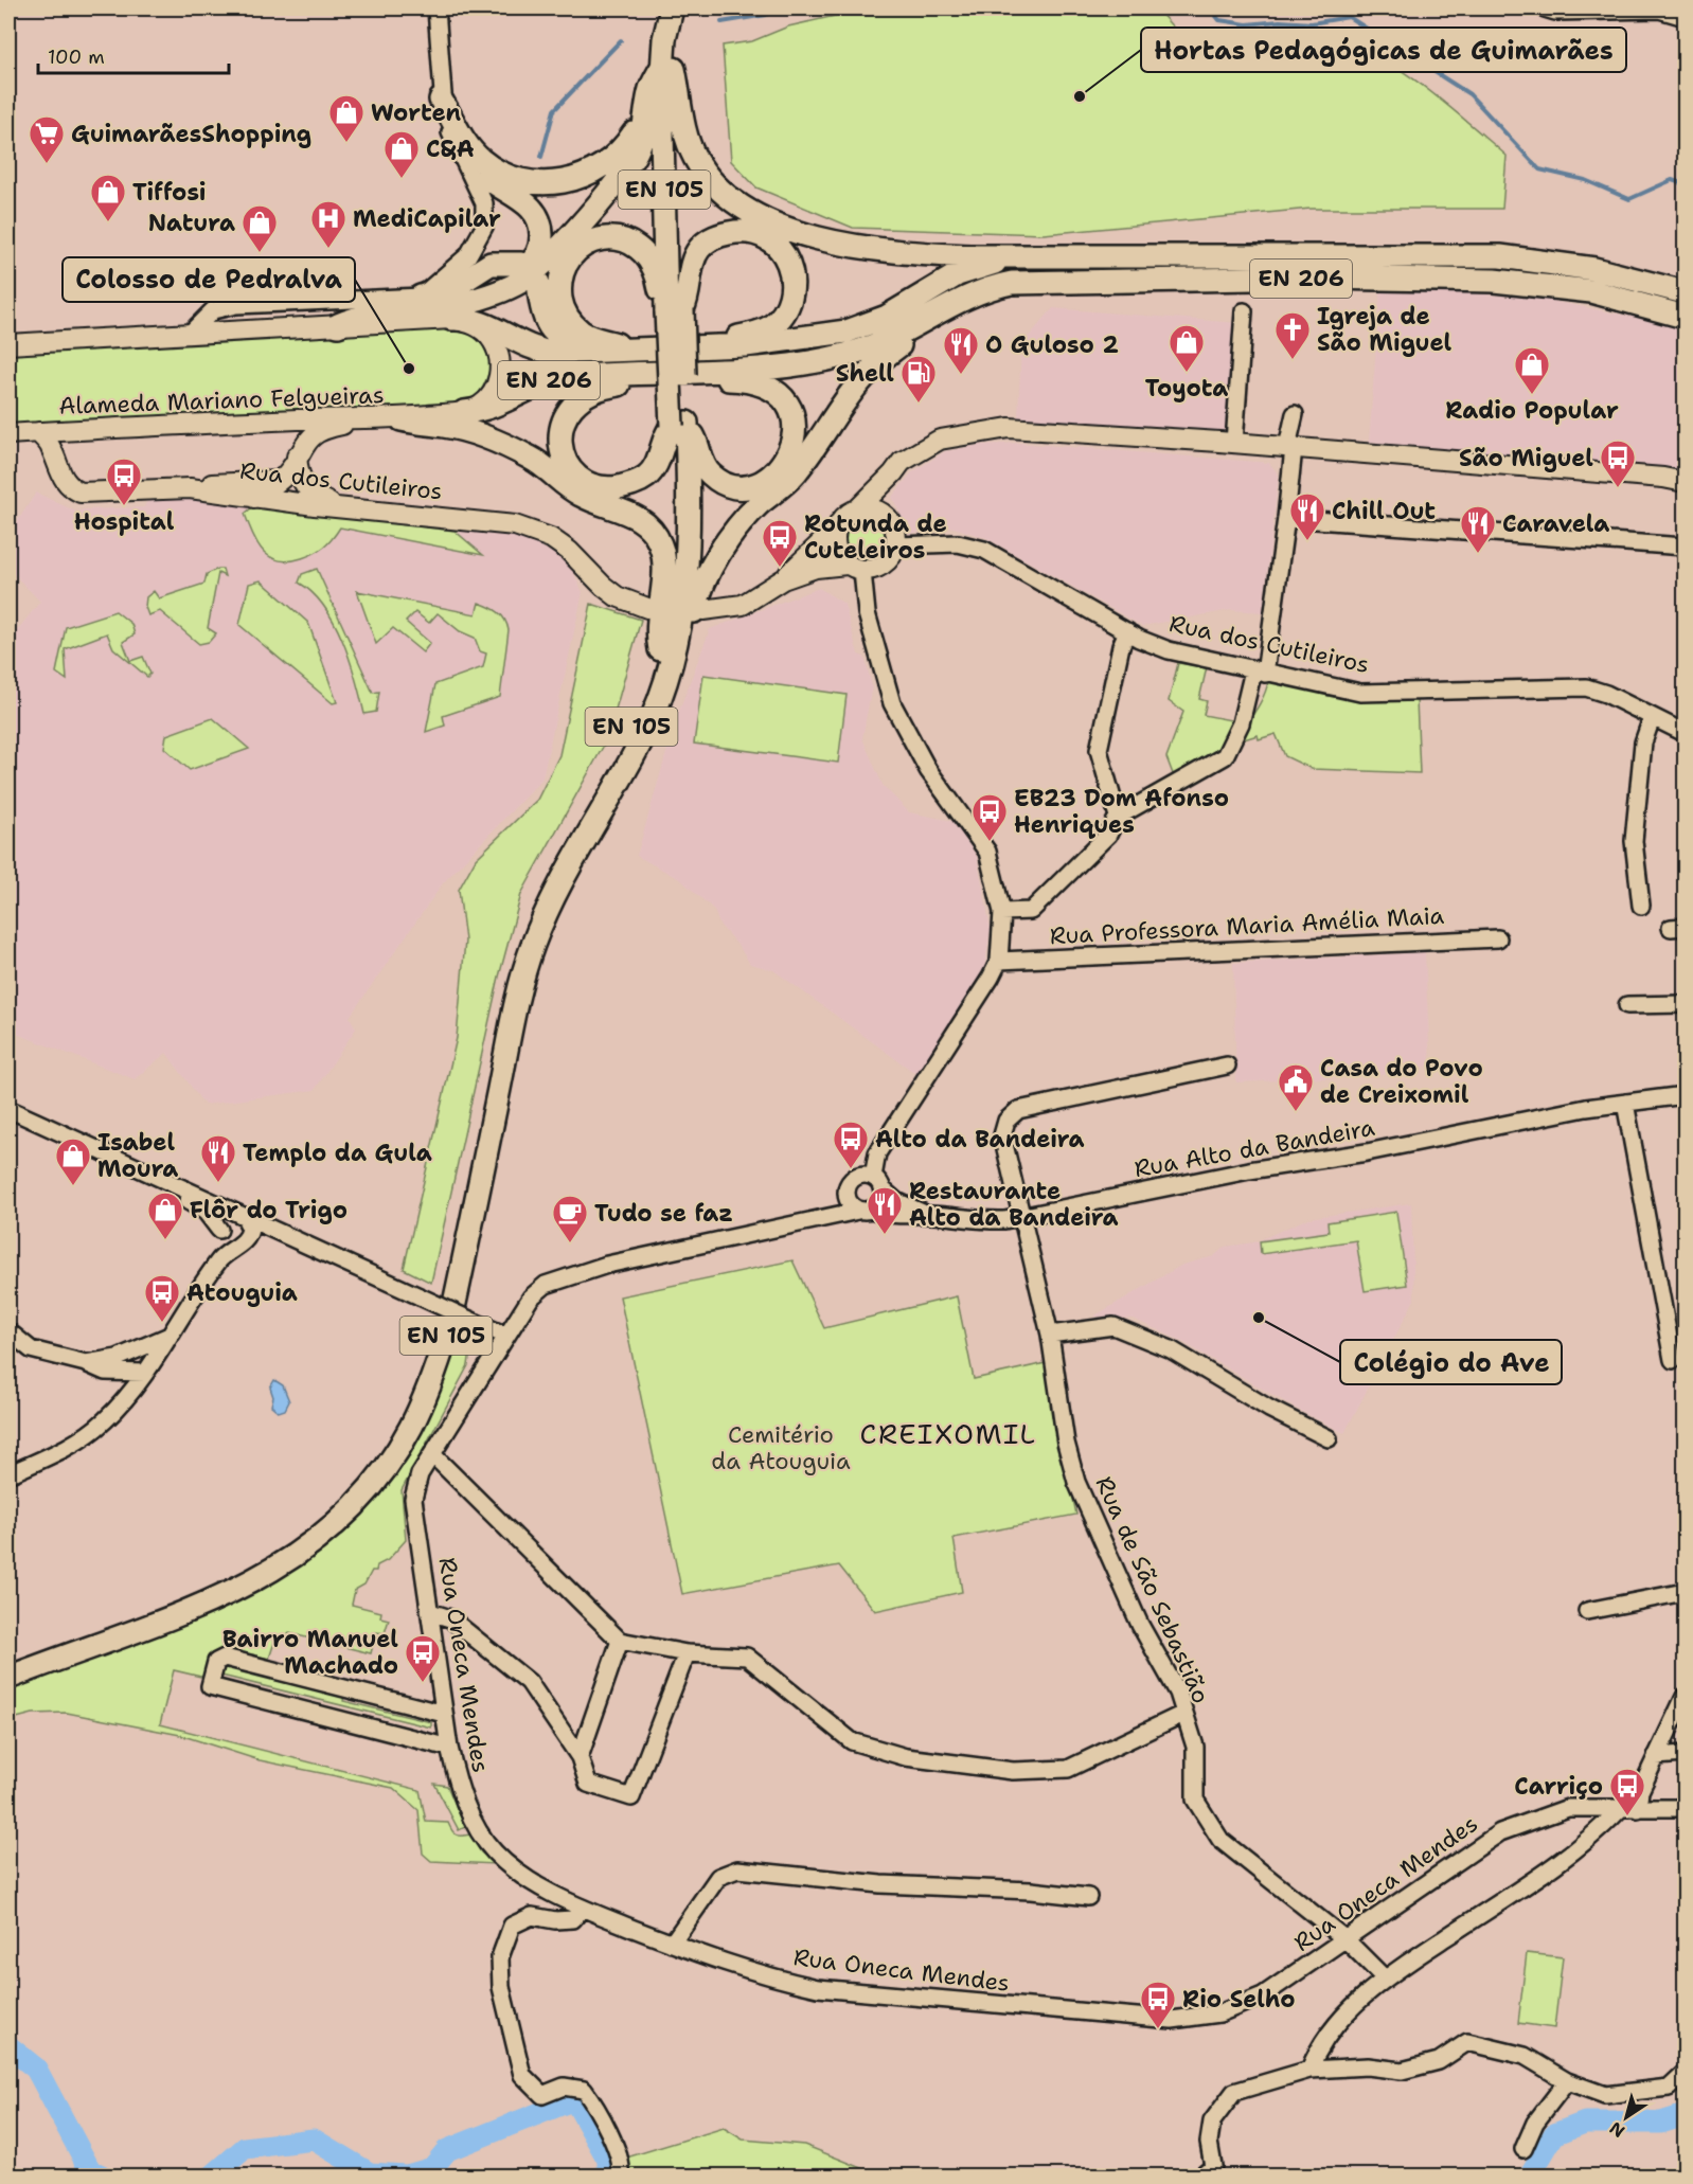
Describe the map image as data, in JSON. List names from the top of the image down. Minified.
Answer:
{"streets":{"highway":["EN 105","EN 206"],"main road":["Alameda Mariano Felgueiras","Rua dos Cutileiros"],"street":["Rua Professora Maria Amélia Maia","Rua Alto da Bandeira","Rua de São Sebastião","Rua Oneca Mendes"]},"crossings":[["EN 206","Alameda Mariano Felgueiras"],["Alameda Mariano Felgueiras","Rua dos Cutileiros"],["Rua Alto da Bandeira","Rua de São Sebastião"],["Rua Alto da Bandeira","Rua Oneca Mendes"],["Rua de São Sebastião","Rua Oneca Mendes"]],"districts":["CREIXOMIL"],"parks":["Cemitério da Atouguia"],"places":{"other":["Hortas Pedagógicas de Guimarães","Colosso de Pedralva","Colégio do Ave"],"shop":["Worten","C&A","Tiffosi","Natura","Toyota","Radio Popular","Isabel Moura","Flôr do Trigo"],"supermarket":["GuimarãesShopping"],"hospital":["MediCapilar"],"church":["Igreja de São Miguel"],"restaurant":["O Guloso 2","Chill Out","Caravela","Templo da Gula","Restaurante Alto da Bandeira"],"fuel station":["Shell"],"bus stop":["São Miguel","Hospital","Rotunda de Cuteleiros","EB23 Dom Afonso Henriques","Alto da Bandeira","Atouguia","Bairro Manuel Machado","Carriço","Rio Selho"],"public building":["Casa do Povo de Creixomil"],"cafe":["Tudo se faz"]},"scale_bar":"100 m","north":"bottom left"}
